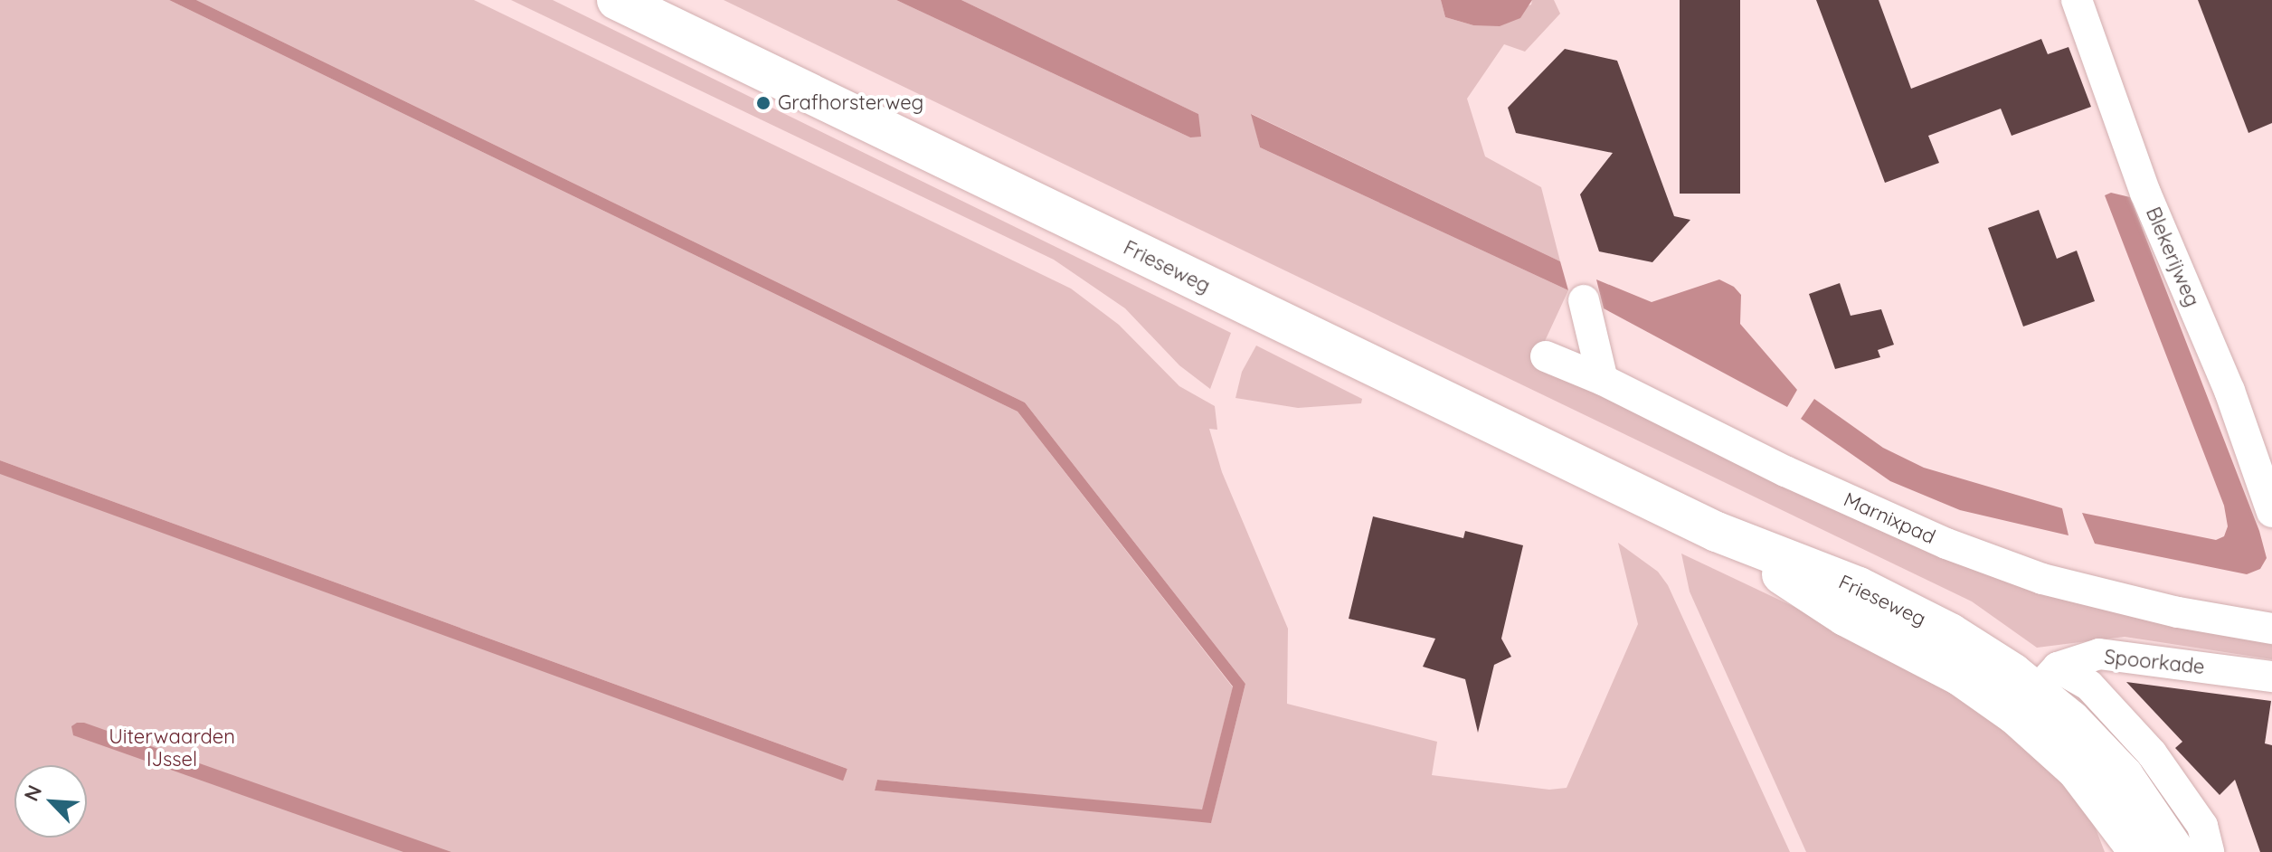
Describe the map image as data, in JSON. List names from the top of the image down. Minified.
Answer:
{"streets":{"main road":["Frieseweg"],"street":["Blekerijweg","Marnixpad","Spoorkade"]},"crossings":[["Frieseweg","Spoorkade"]],"parks":["Uiterwaarden IJssel"],"places":["Grafhorsterweg"],"north":"top left"}
